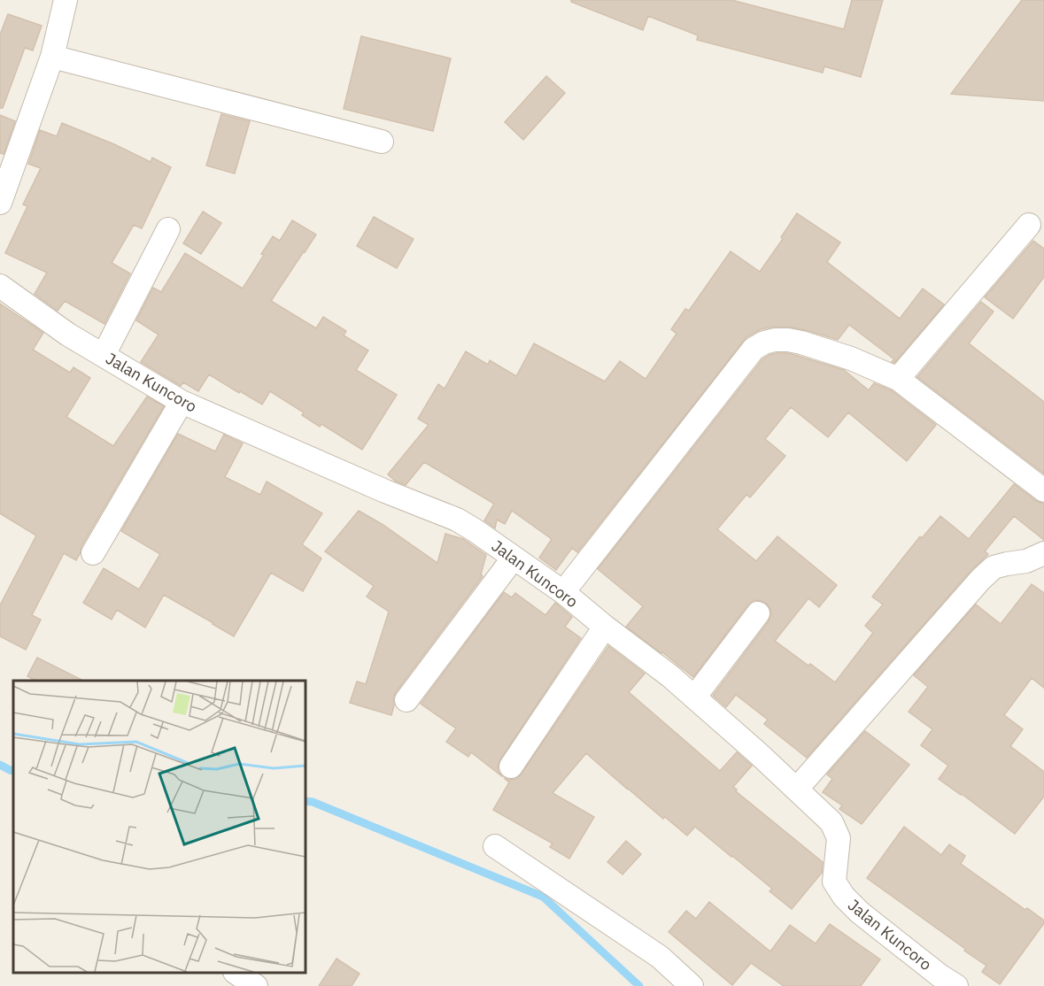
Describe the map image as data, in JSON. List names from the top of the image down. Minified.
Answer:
{"streets":{"street":["Jalan Kuncoro"]}}
